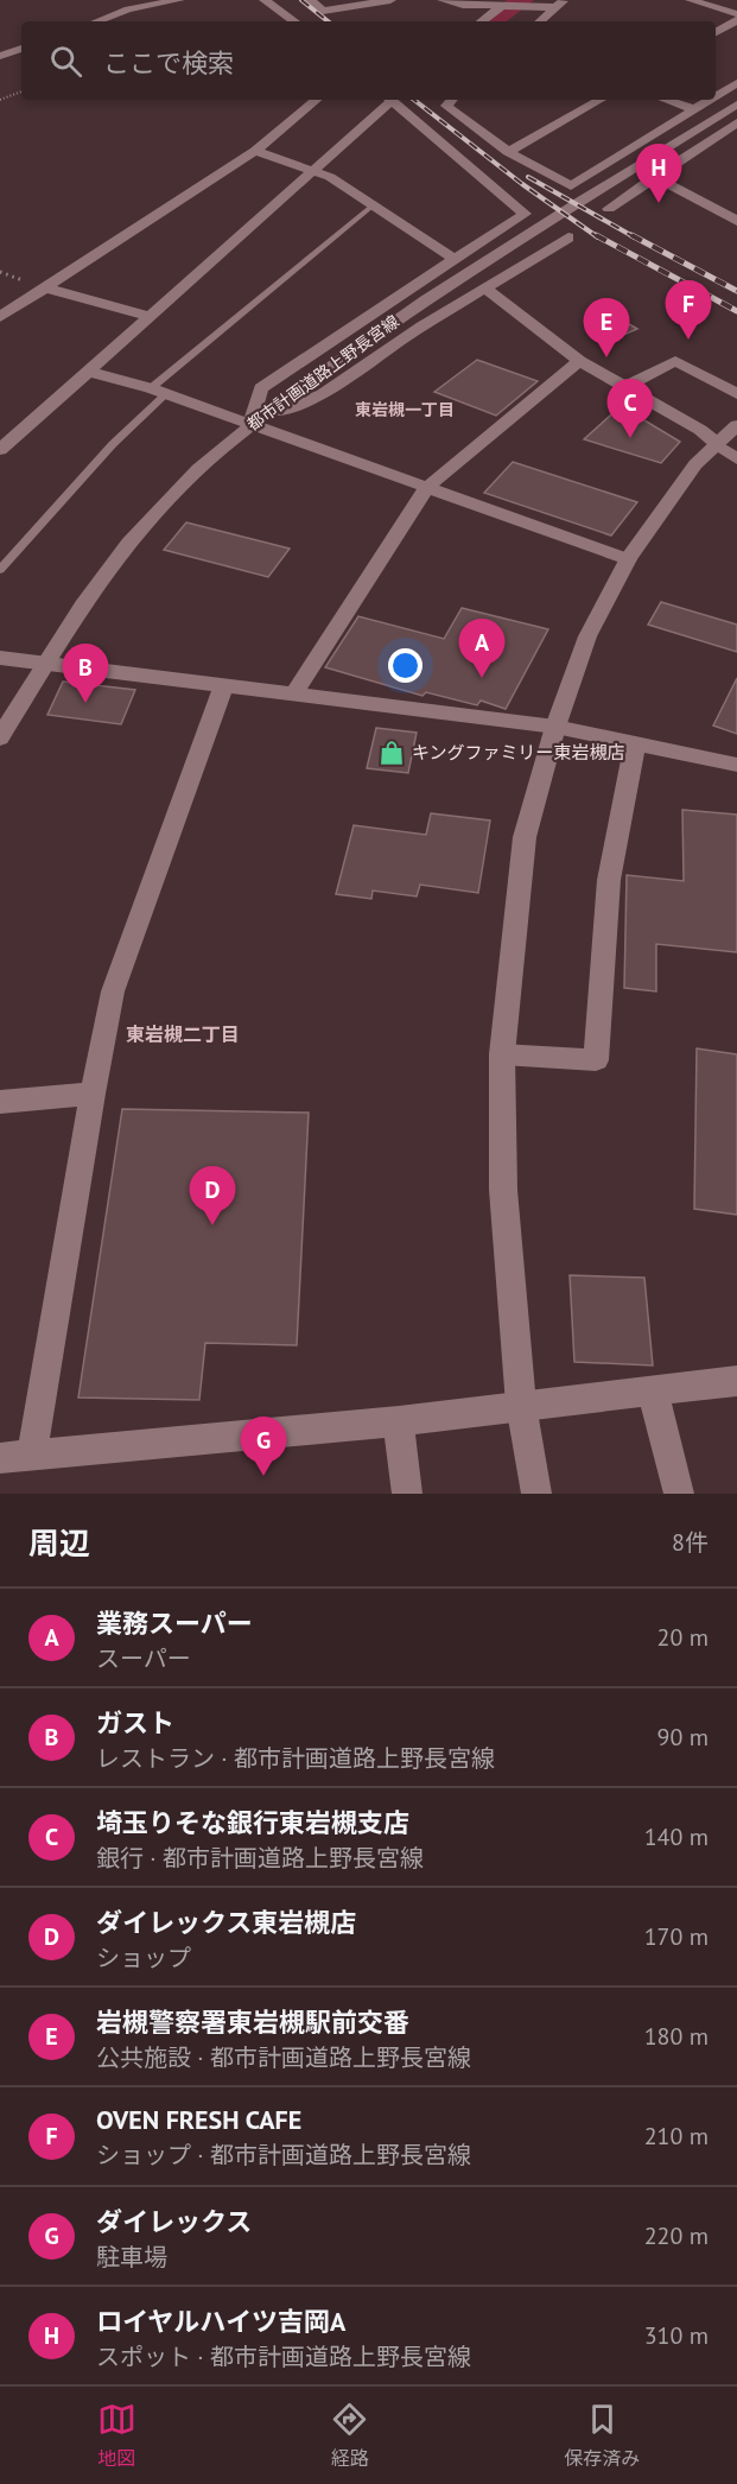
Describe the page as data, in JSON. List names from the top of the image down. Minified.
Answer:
{"streets":{"street":["都市計画道路上野長宮線"]},"districts":["東岩槻一丁目","東岩槻二丁目"],"places":{"shop":["キングファミリー東岩槻店"]},"page":{"search":"ここで検索","pins":["H","F","E","C","A","B","D","G"],"heading":["周辺","8件"],"list":[{"mark":"A","name":"業務スーパー","note":"スーパー","value":"20 m"},{"mark":"B","name":"ガスト","note":"レストラン · 都市計画道路上野長宮線","value":"90 m"},{"mark":"C","name":"埼玉りそな銀行東岩槻支店","note":"銀行 · 都市計画道路上野長宮線","value":"140 m"},{"mark":"D","name":"ダイレックス東岩槻店","note":"ショップ","value":"170 m"},{"mark":"E","name":"岩槻警察署東岩槻駅前交番","note":"公共施設 · 都市計画道路上野長宮線","value":"180 m"},{"mark":"F","name":"OVEN FRESH CAFE","note":"ショップ · 都市計画道路上野長宮線","value":"210 m"},{"mark":"G","name":"ダイレックス","note":"駐車場","value":"220 m"},{"mark":"H","name":"ロイヤルハイツ吉岡A","note":"スポット · 都市計画道路上野長宮線","value":"310 m"}],"nav":["地図","経路","保存済み"]}}
